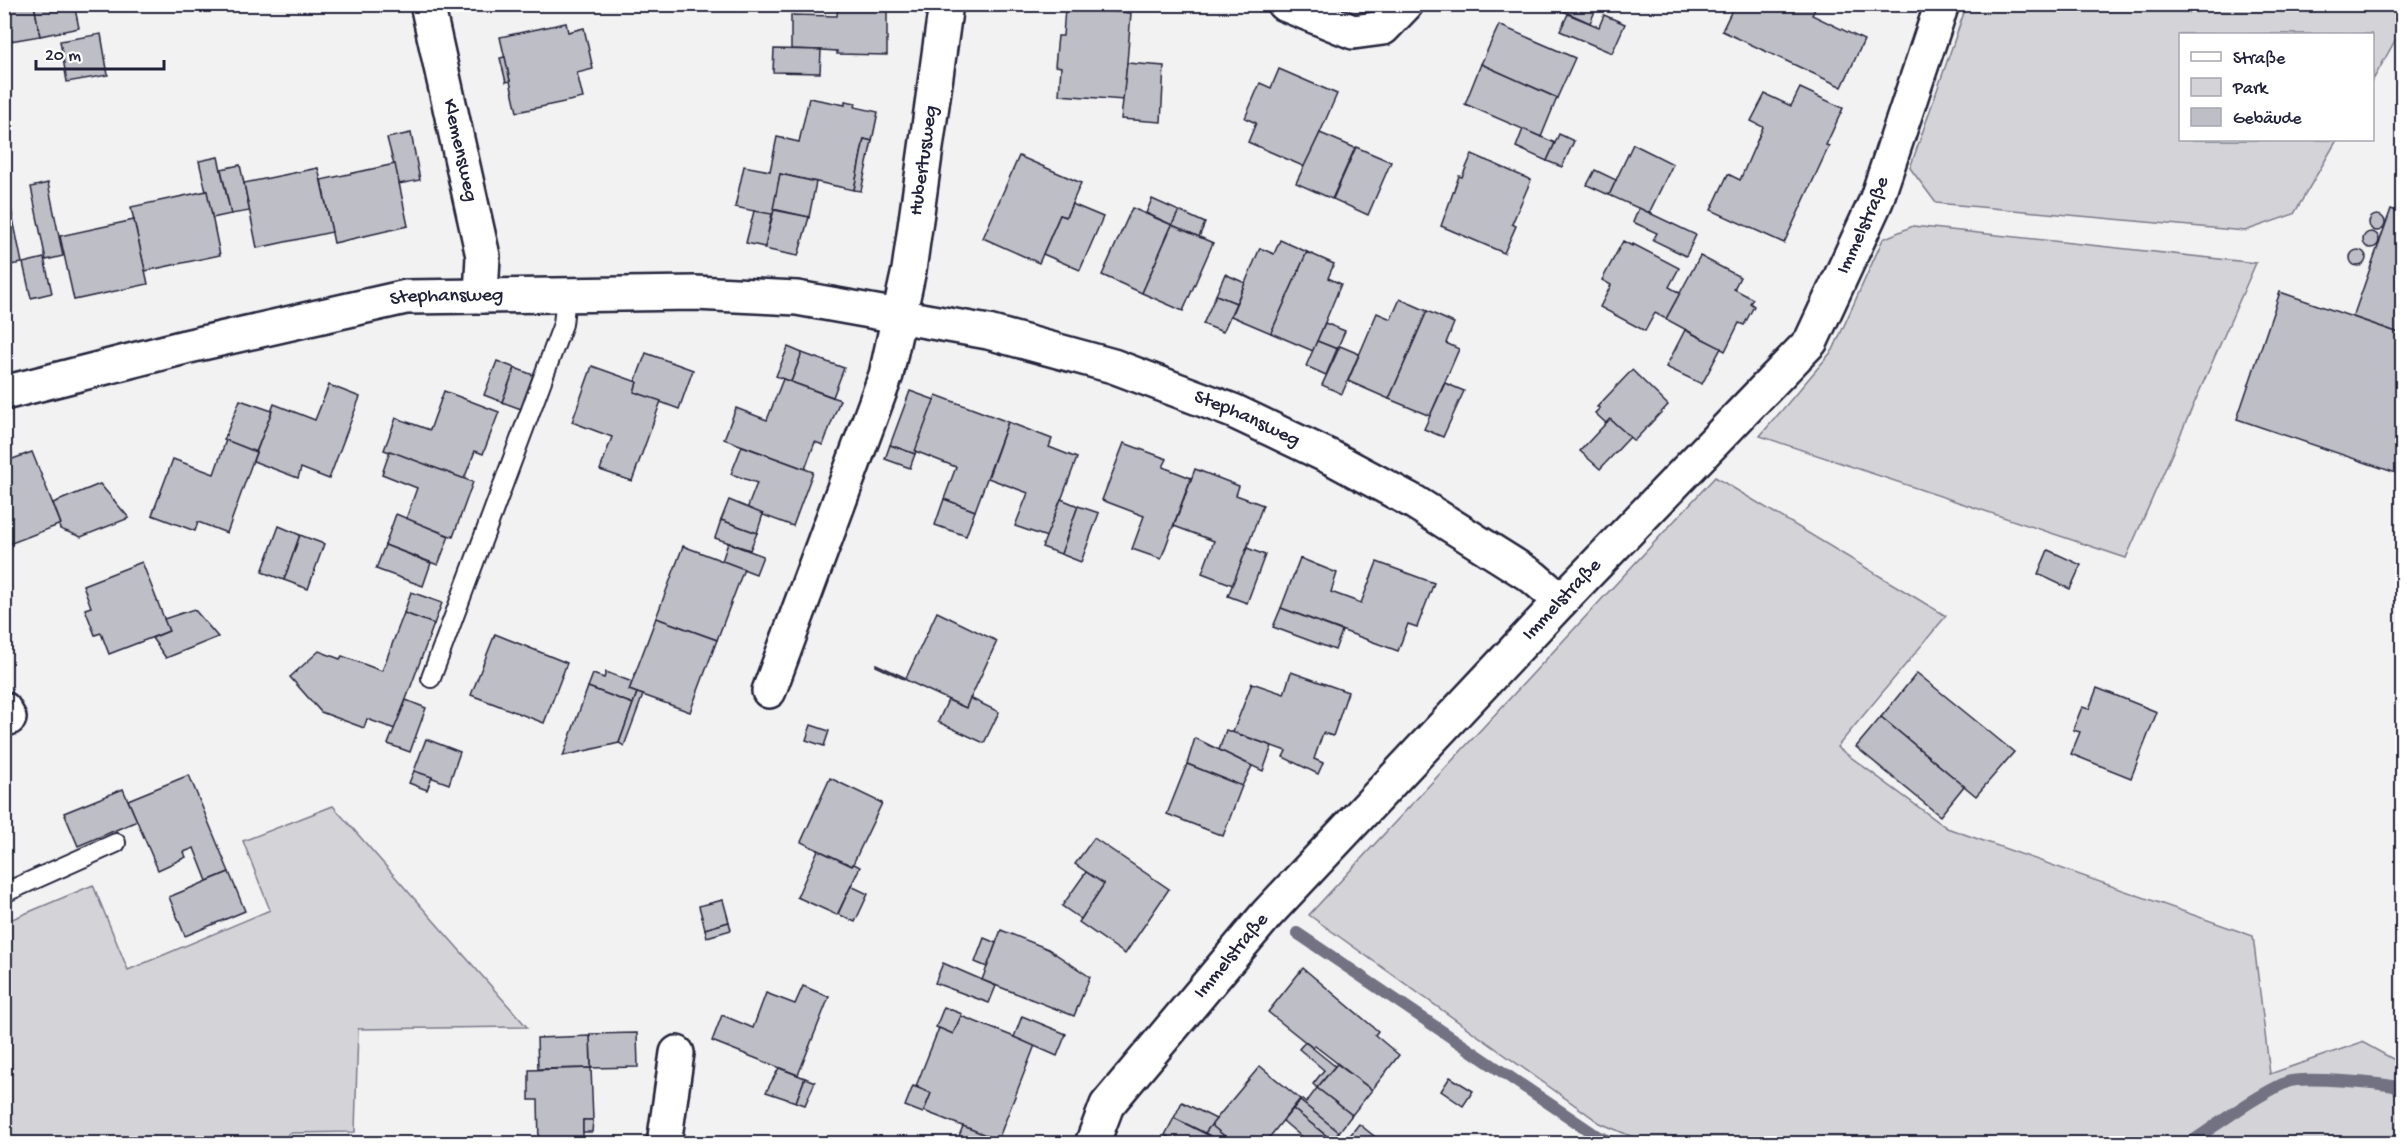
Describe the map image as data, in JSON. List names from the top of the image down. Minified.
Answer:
{"streets":{"street":["Klemensweg","Hubertusweg","Immelstraße","Stephansweg"]},"crossings":[["Klemensweg","Stephansweg"],["Hubertusweg","Stephansweg"],["Immelstraße","Stephansweg"]],"legend":["Straße","Park","Gebäude"],"scale_bar":"20 m"}
